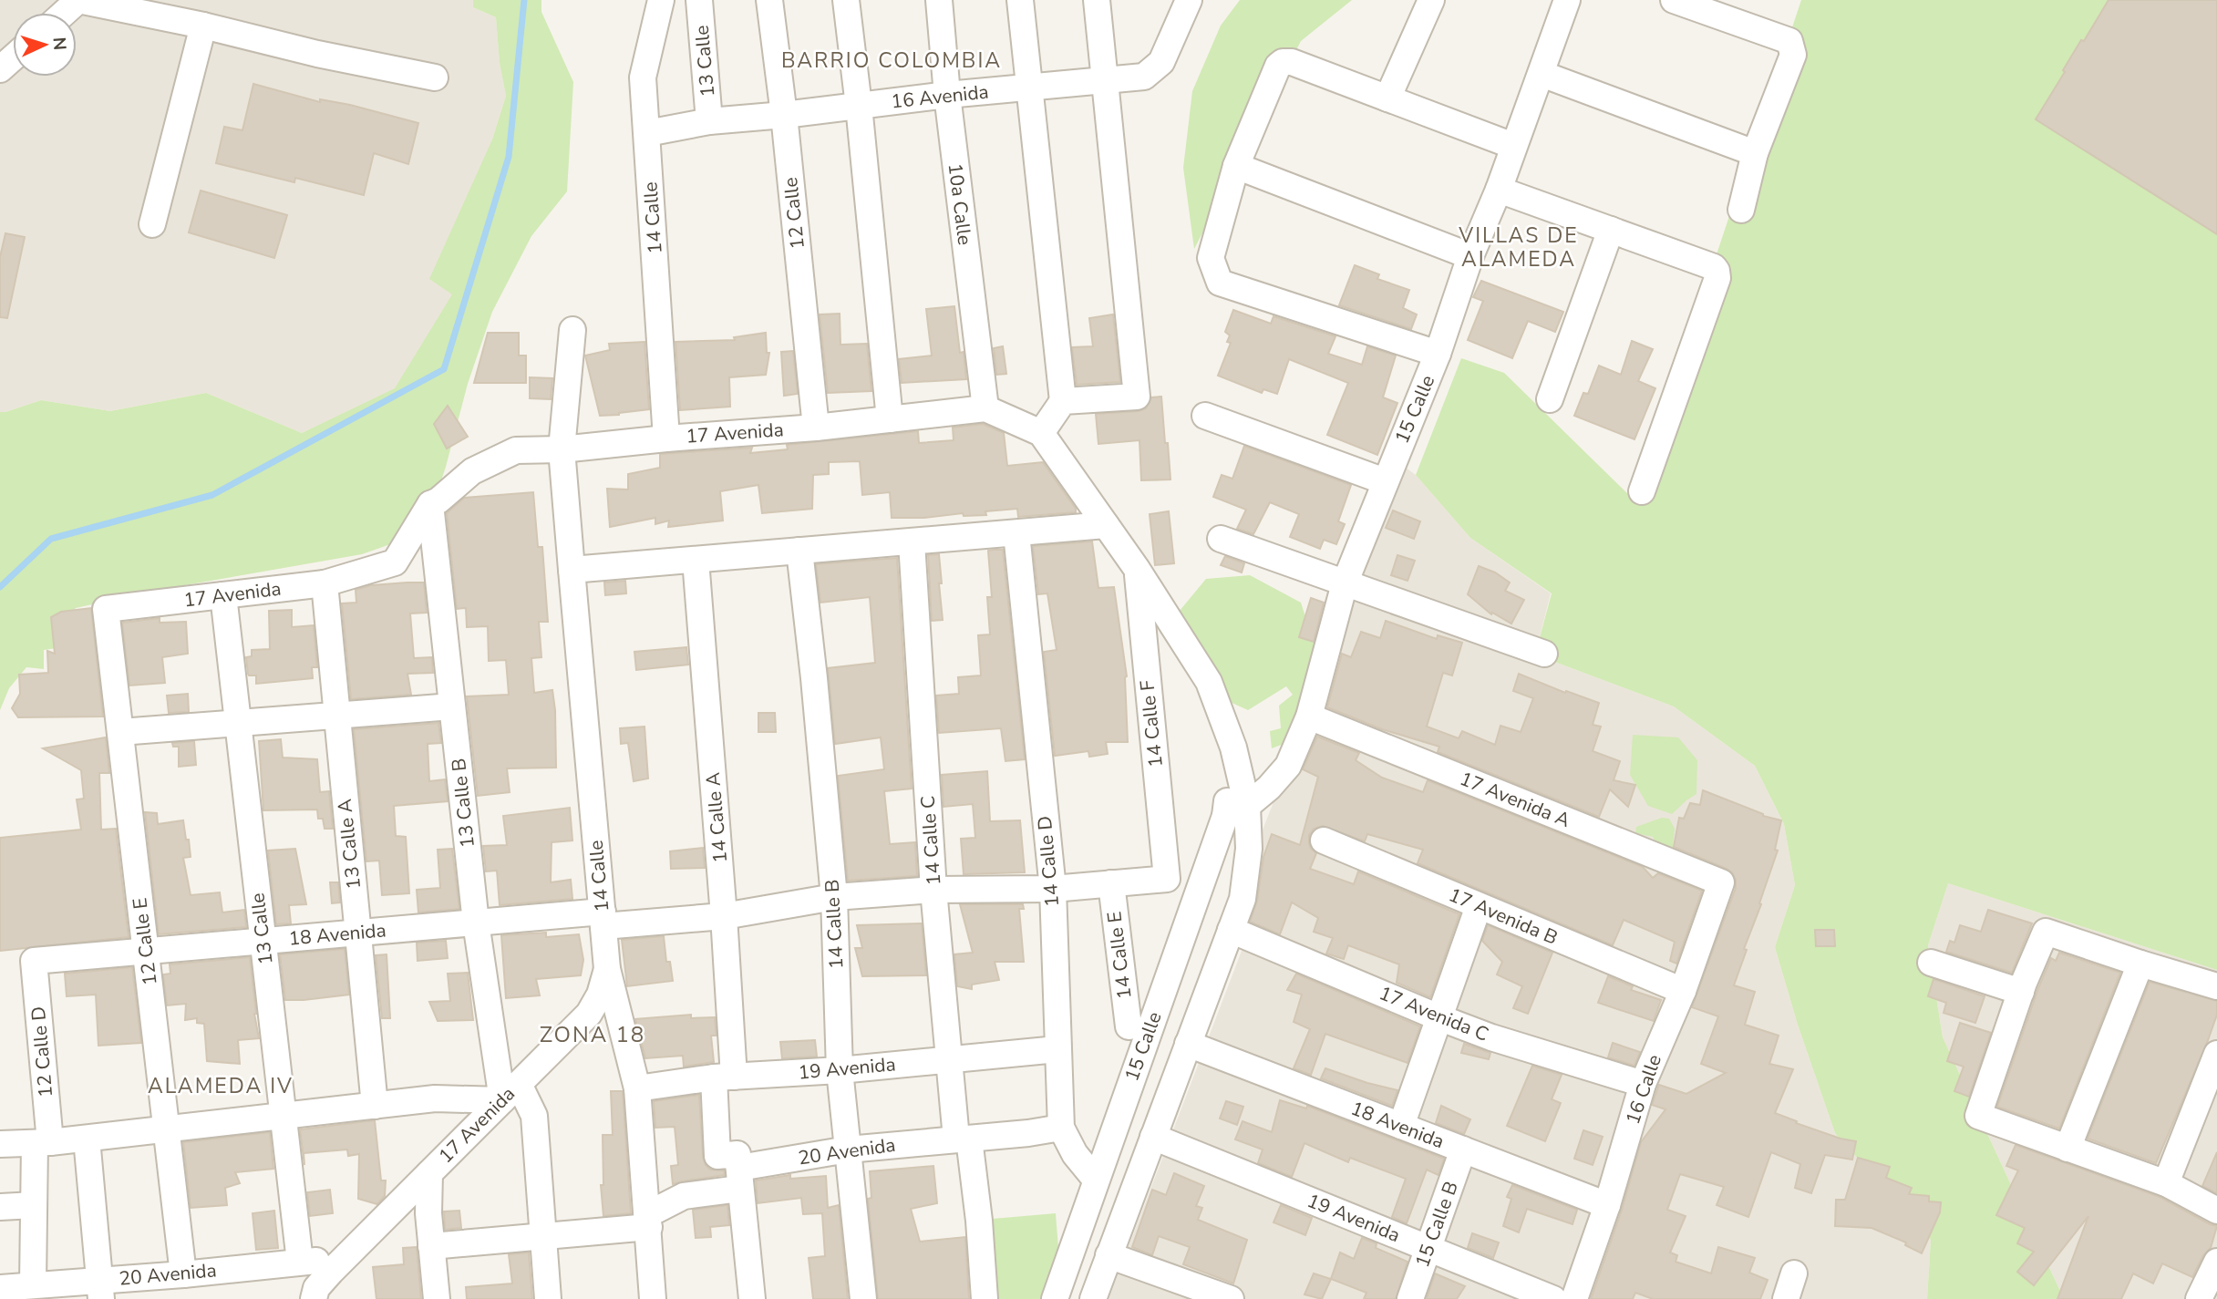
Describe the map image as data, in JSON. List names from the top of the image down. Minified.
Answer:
{"streets":{"street":["13 Calle","16 Avenida","10a Calle","12 Calle","14 Calle","15 Calle","17 Avenida","14 Calle F","17 Avenida A","13 Calle B","14 Calle A","14 Calle C","13 Calle A","14 Calle D","17 Avenida B","14 Calle B","18 Avenida","12 Calle E","14 Calle E","17 Avenida C","12 Calle D","19 Avenida","16 Calle","20 Avenida","15 Calle B"]},"crossings":[["13 Calle","16 Avenida"],["13 Calle","17 Avenida"],["13 Calle","18 Avenida"],["13 Calle","20 Avenida"],["16 Avenida","10a Calle"],["16 Avenida","12 Calle"],["16 Avenida","14 Calle"],["10a Calle","17 Avenida"],["12 Calle","17 Avenida"],["14 Calle","17 Avenida"],["14 Calle","18 Avenida"],["14 Calle","19 Avenida"],["14 Calle","20 Avenida"],["15 Calle","17 Avenida A"],["15 Calle","14 Calle D"],["17 Avenida","13 Calle B"],["17 Avenida","13 Calle A"],["17 Avenida","12 Calle E"],["17 Avenida","20 Avenida"],["14 Calle F","18 Avenida"],["17 Avenida A","16 Calle"],["13 Calle B","18 Avenida"],["14 Calle A","18 Avenida"],["14 Calle A","19 Avenida"],["14 Calle A","20 Avenida"],["14 Calle C","18 Avenida"],["14 Calle C","19 Avenida"],["14 Calle C","20 Avenida"],["13 Calle A","18 Avenida"],["14 Calle D","18 Avenida"],["14 Calle D","19 Avenida"],["14 Calle D","20 Avenida"],["17 Avenida B","16 Calle"],["14 Calle B","18 Avenida"],["14 Calle B","19 Avenida"],["14 Calle B","20 Avenida"],["18 Avenida","12 Calle E"],["18 Avenida","14 Calle E"],["18 Avenida","12 Calle D"],["18 Avenida","16 Calle"],["18 Avenida","15 Calle B"],["12 Calle E","20 Avenida"],["17 Avenida C","16 Calle"],["12 Calle D","20 Avenida"],["19 Avenida","15 Calle B"]],"districts":["BARRIO COLOMBIA","VILLAS DE ALAMEDA","ZONA 18","ALAMEDA IV"],"north":"right"}
